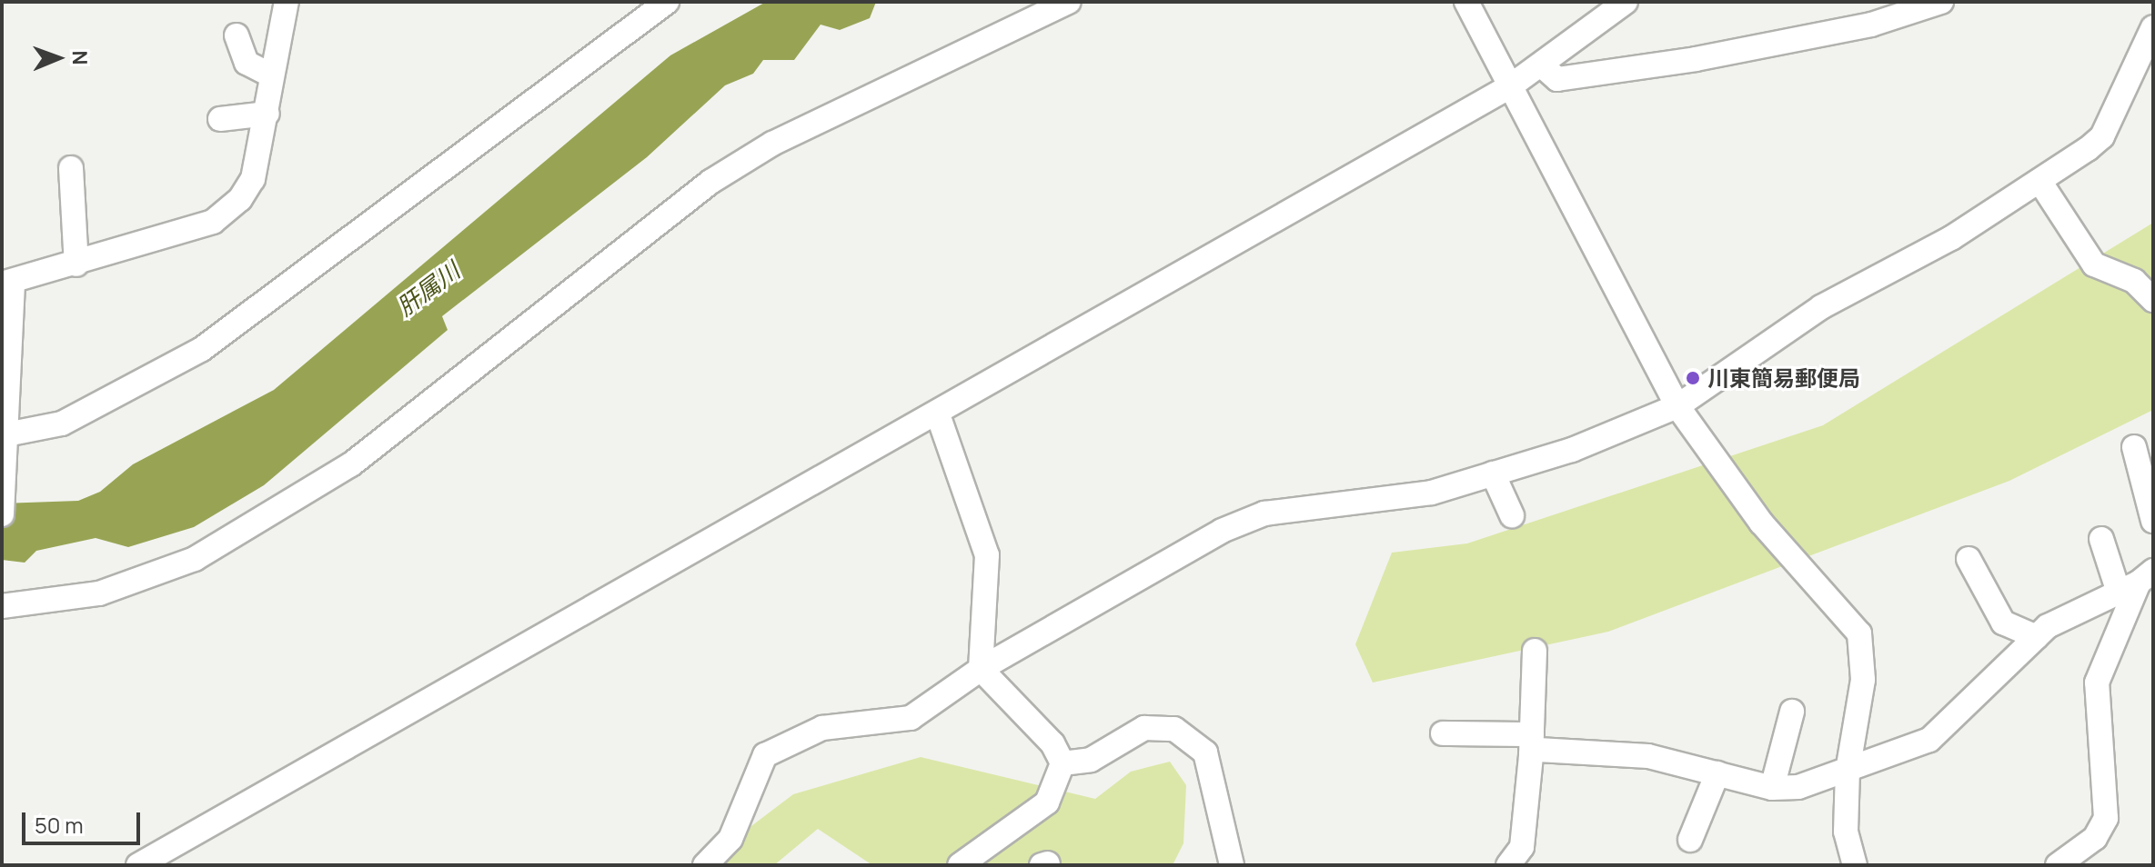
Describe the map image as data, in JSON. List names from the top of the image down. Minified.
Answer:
{"water":["肝属川"],"places":["川東簡易郵便局"],"scale_bar":"50 m","north":"right"}
